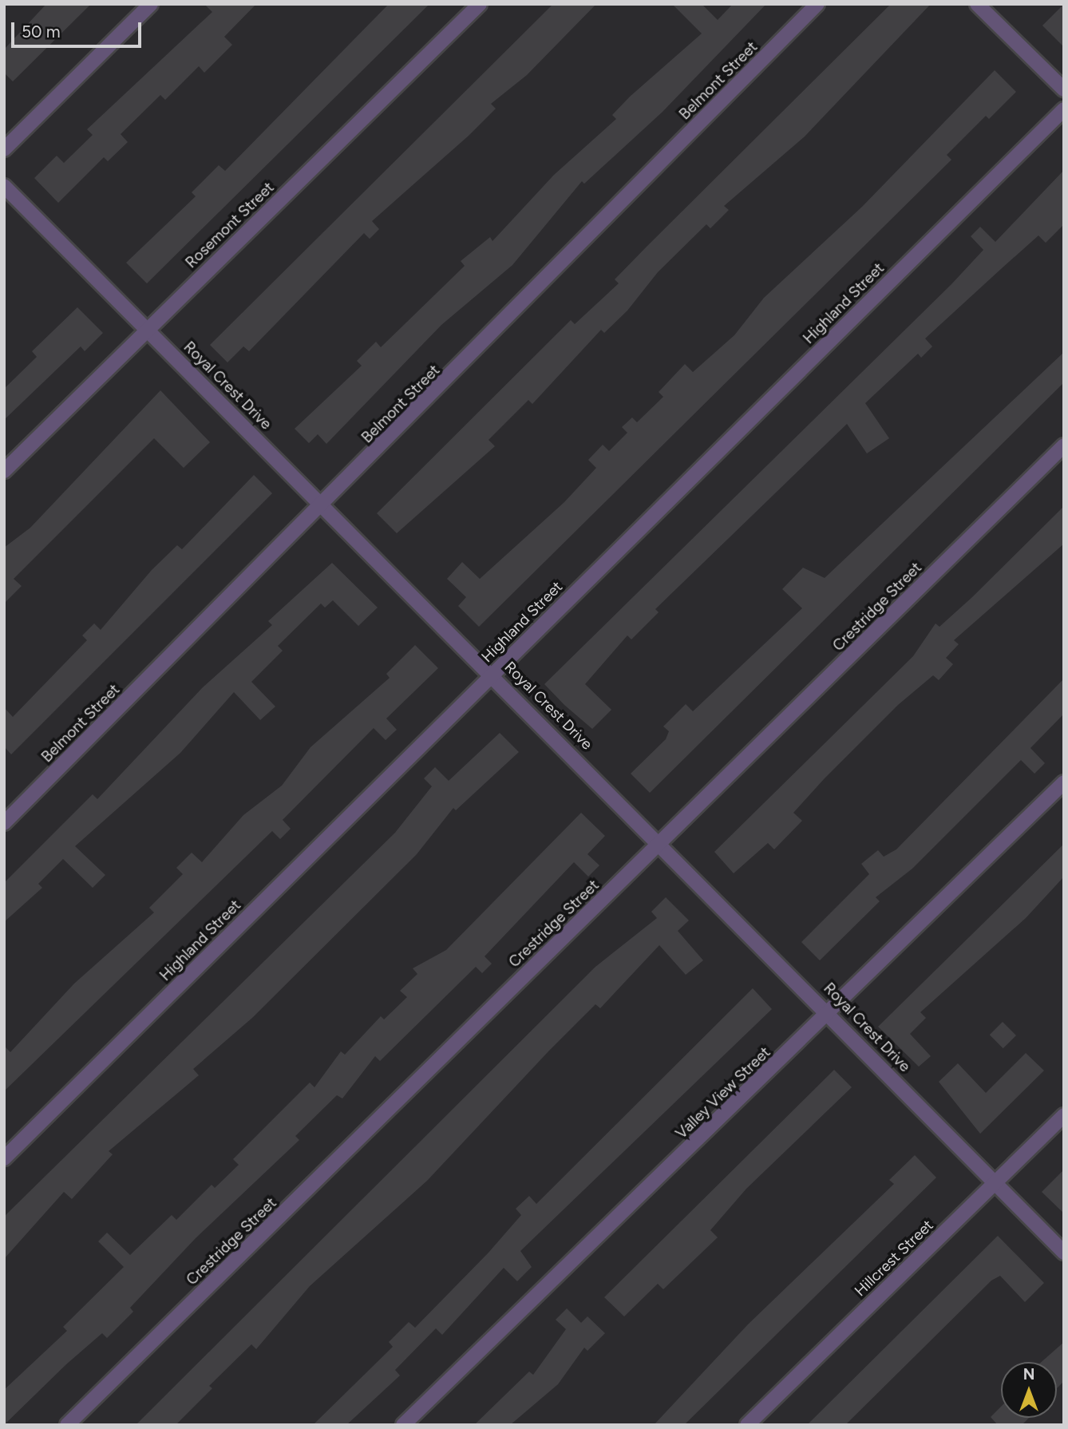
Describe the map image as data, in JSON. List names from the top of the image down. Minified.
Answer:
{"streets":{"street":["Belmont Street","Rosemont Street","Highland Street","Royal Crest Drive","Crestridge Street","Valley View Street","Hillcrest Street"]},"crossings":[["Belmont Street","Royal Crest Drive"],["Rosemont Street","Royal Crest Drive"],["Highland Street","Royal Crest Drive"],["Royal Crest Drive","Crestridge Street"],["Royal Crest Drive","Valley View Street"],["Royal Crest Drive","Hillcrest Street"]],"scale_bar":"50 m","north":"top"}
